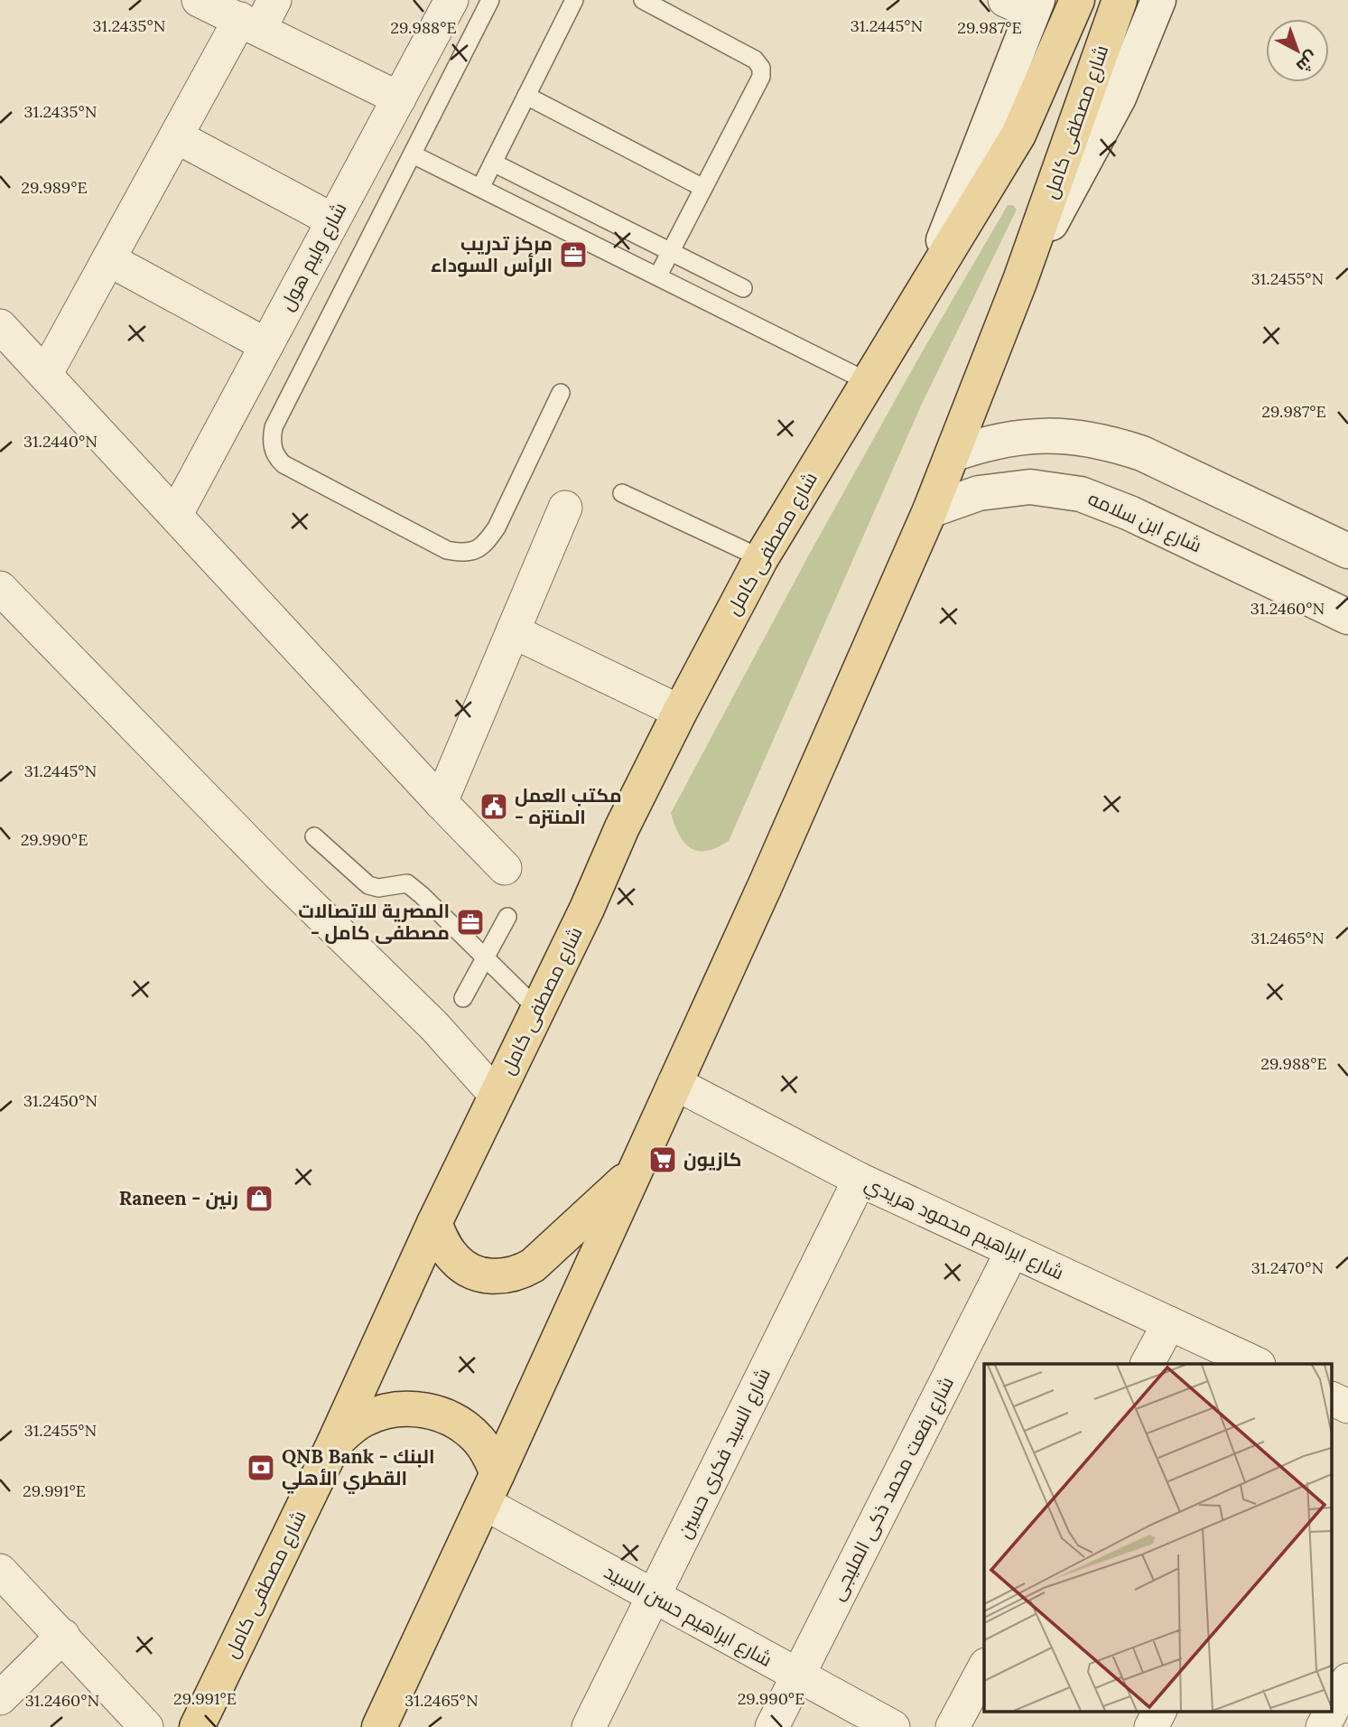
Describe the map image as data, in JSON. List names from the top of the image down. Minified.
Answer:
{"streets":{"main road":["شارع مصطفى كامل"],"street":["شارع وليم هول","شارع ابن سلامه","شارع ابراهيم محمود هريدي","شارع السيد فكرى حسين","شارع رفعت محمد ذكى المليجى","شارع ابراهيم حسن السيد"]},"crossings":[["شارع مصطفى كامل","شارع ابن سلامه"],["شارع مصطفى كامل","شارع ابراهيم محمود هريدي"],["شارع مصطفى كامل","شارع ابراهيم حسن السيد"],["شارع ابراهيم محمود هريدي","شارع السيد فكرى حسين"],["شارع ابراهيم محمود هريدي","شارع رفعت محمد ذكى المليجى"],["شارع السيد فكرى حسين","شارع ابراهيم حسن السيد"],["شارع رفعت محمد ذكى المليجى","شارع ابراهيم حسن السيد"]],"places":{"office":["مركز تدريب الرأس السوداء","المصرية للاتصالات - مصطفى كامل"],"public building":["مكتب العمل - المنتزه"],"supermarket":["كازيون"],"shop":["Raneen - رنين"],"bank":["QNB Bank - البنك القطري الأهلي"]},"north":"bottom right","coordinates":["31.2435°N","31.2445°N","29.988°E","29.987°E","29.989°E","31.2455°N","31.2440°N","31.2460°N","29.990°E","31.2465°N","31.2450°N","31.2470°N","29.991°E"]}
